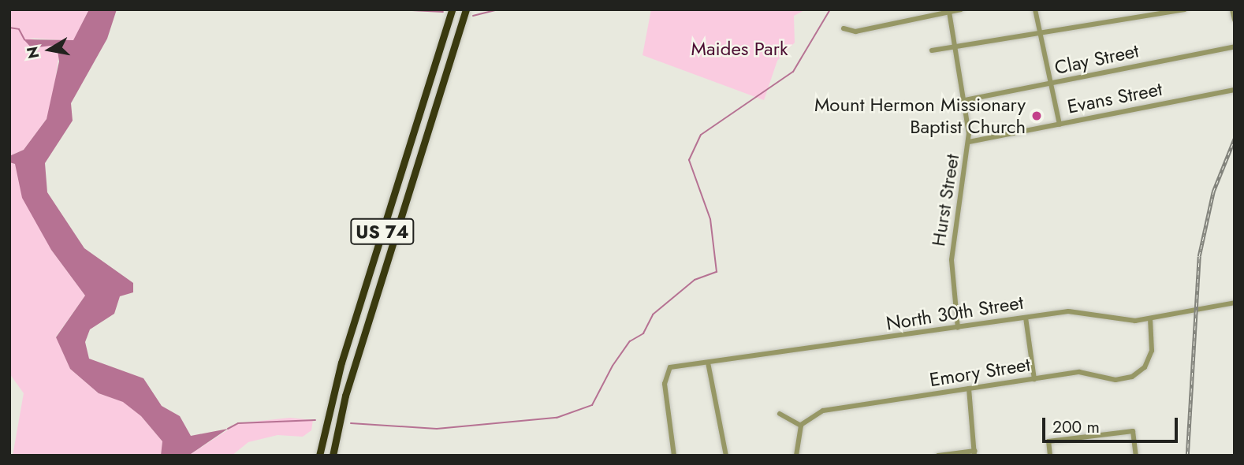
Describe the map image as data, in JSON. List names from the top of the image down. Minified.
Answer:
{"streets":{"highway":["US 74"],"street":["Clay Street","Evans Street","Hurst Street","North 30th Street","Emory Street"]},"crossings":[["Clay Street","Hurst Street"],["Evans Street","Hurst Street"],["Hurst Street","North 30th Street"],["North 30th Street","Emory Street"]],"parks":["Maides Park"],"places":["Mount Hermon Missionary Baptist Church"],"scale_bar":"200 m","north":"left"}
